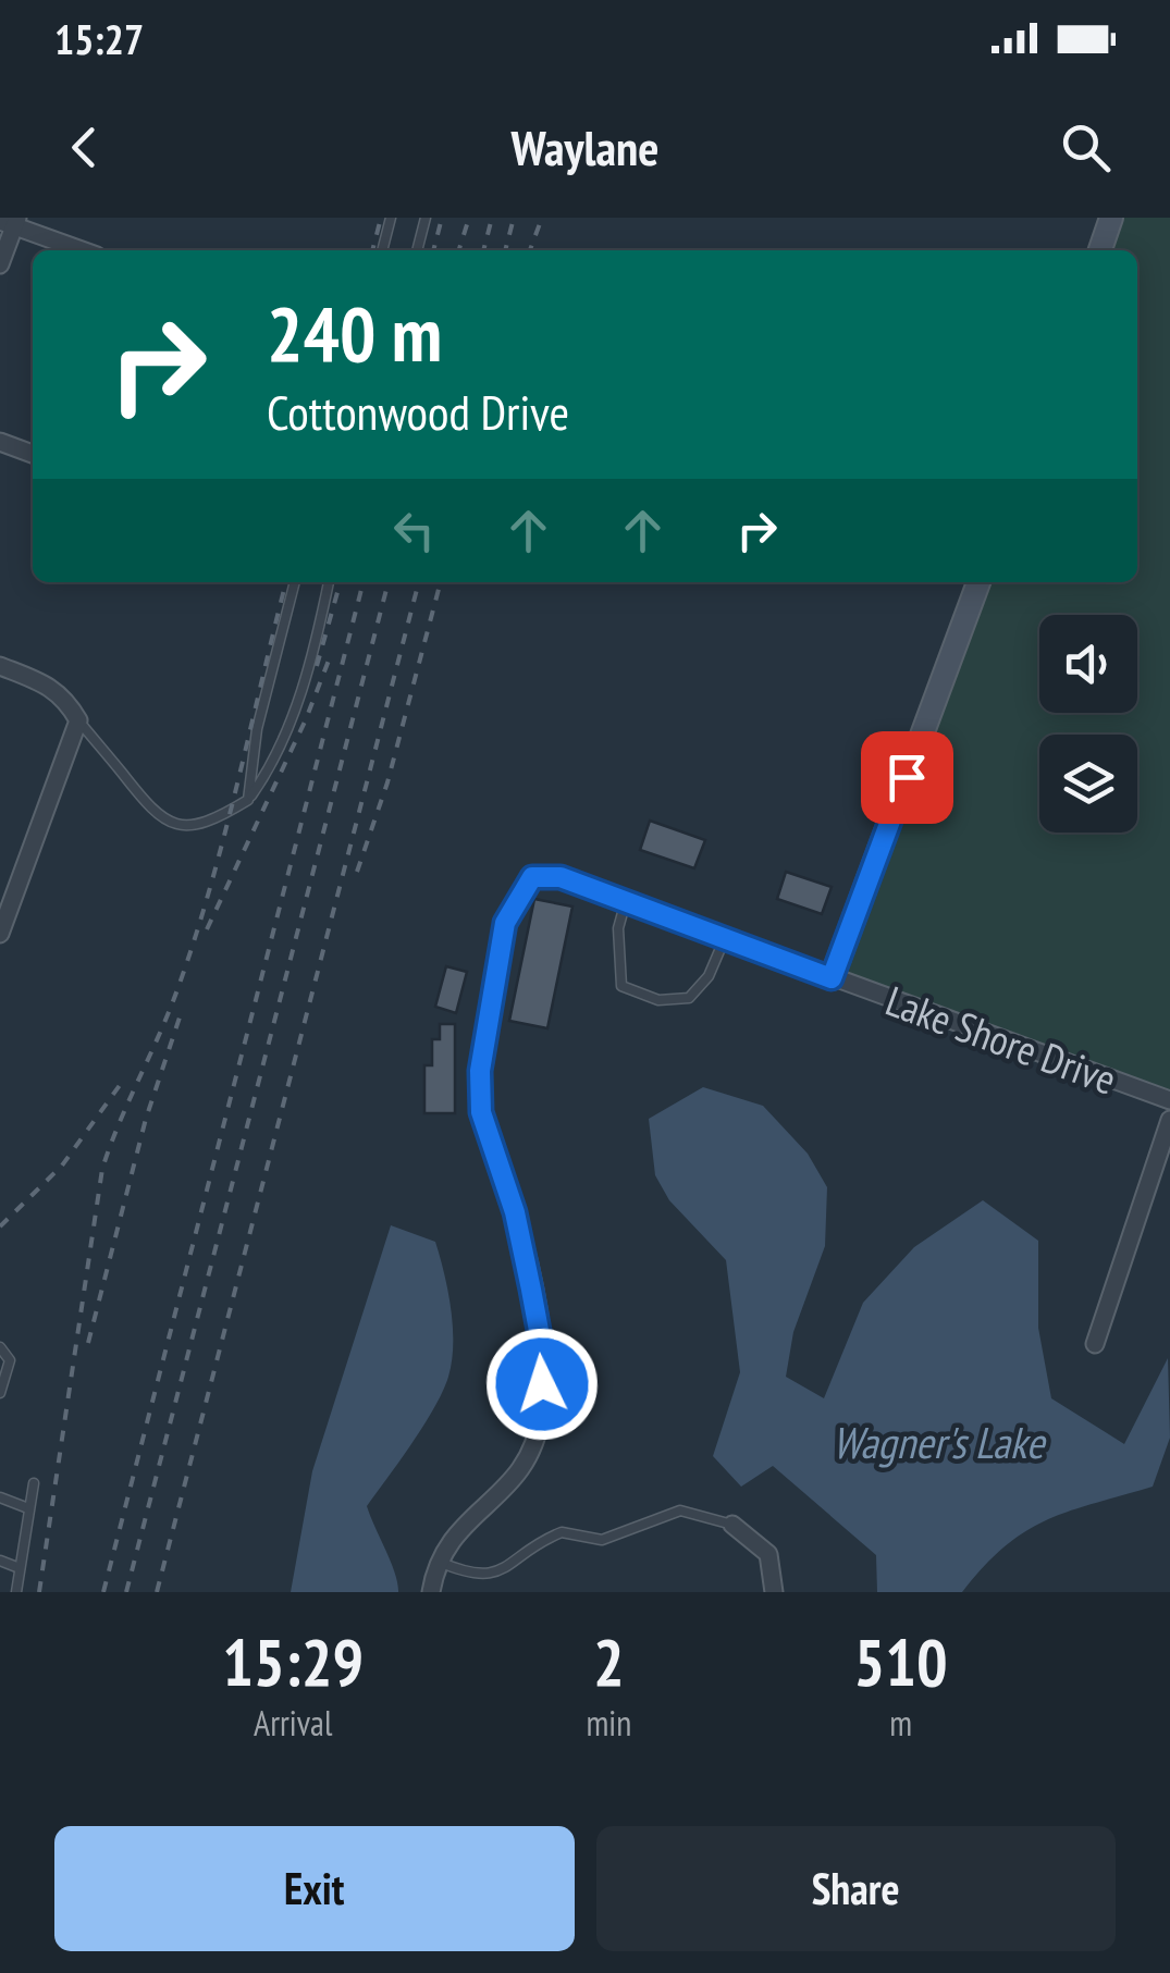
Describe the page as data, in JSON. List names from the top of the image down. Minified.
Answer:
{"streets":{"street":["Lake Shore Drive"]},"water":["Wagner's Lake"],"page":{"status":"15:27","header":"Waylane","turn":["240 m","Cottonwood Drive"],"eta":["15:29","Arrival","2","min","510","m"],"buttons":["Exit","Share"]}}
